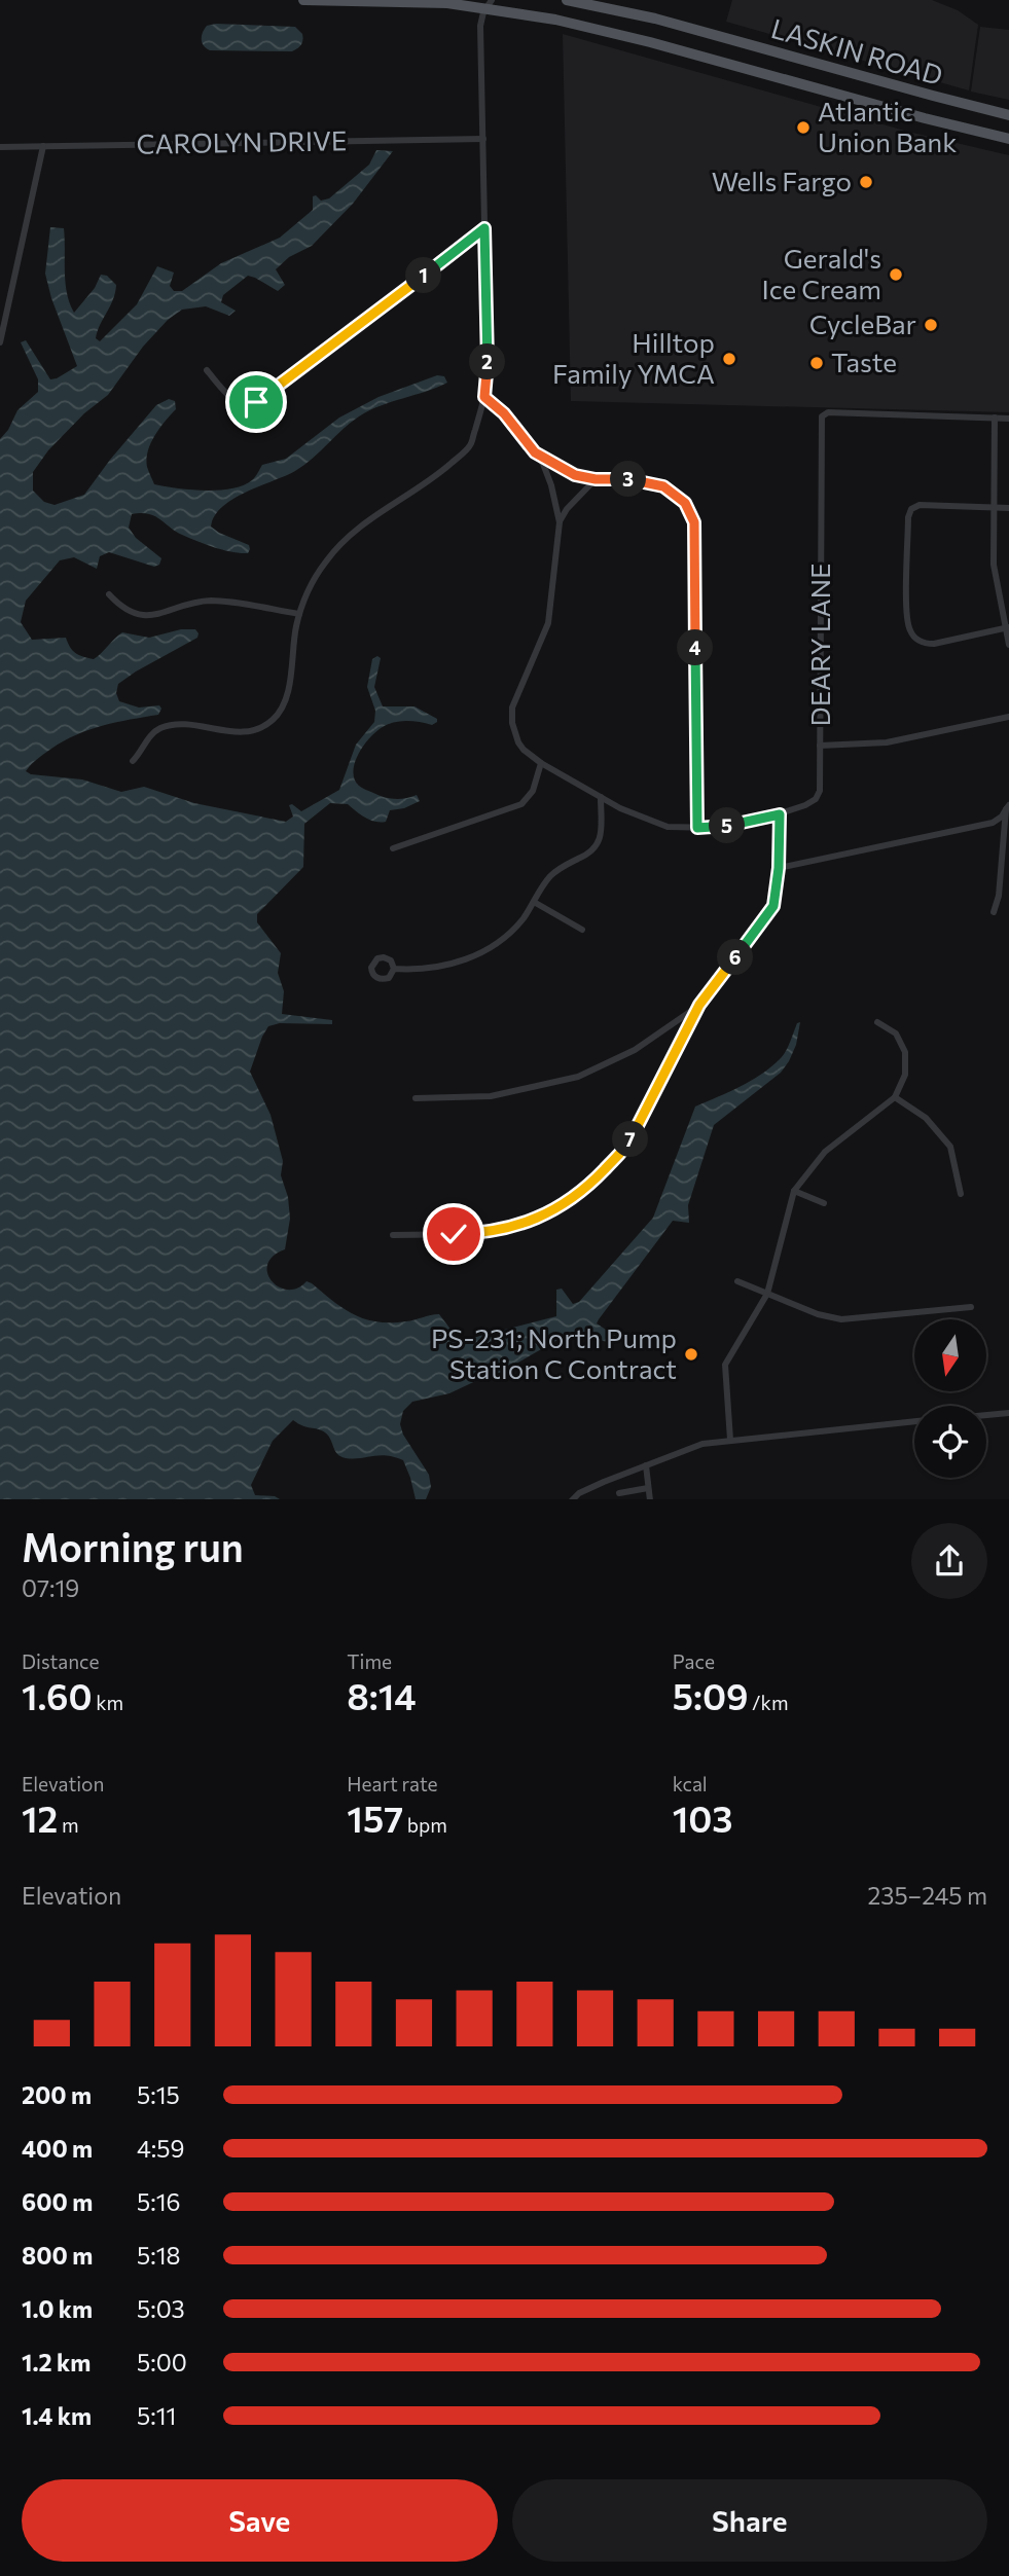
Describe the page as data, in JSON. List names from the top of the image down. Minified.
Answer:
{"streets":{"main road":["LASKIN ROAD"],"street":["CAROLYN DRIVE","DEARY LANE"]},"places":["Atlantic Union Bank","Wells Fargo","Gerald's Ice Cream","CycleBar","Hilltop Family YMCA","Taste","PS-231; North Pump Station C Contract"],"north":"bottom","page":{"pins":["1","2","3","4","5","6","7"],"heading":["Morning run","07:19"],"stats":[["Distance","1.60 km"],["Time","8:14"],["Pace","5:09 /km"],["Elevation","12 m"],["Heart rate","157 bpm"],["kcal","103"]],"chart":["Elevation","235–245 m"],"list":[{"name":"200 m","note":"5:15"},{"name":"400 m","note":"4:59"},{"name":"600 m","note":"5:16"},{"name":"800 m","note":"5:18"},{"name":"1.0 km","note":"5:03"},{"name":"1.2 km","note":"5:00"},{"name":"1.4 km","note":"5:11"}],"buttons":["Save","Share"]}}
